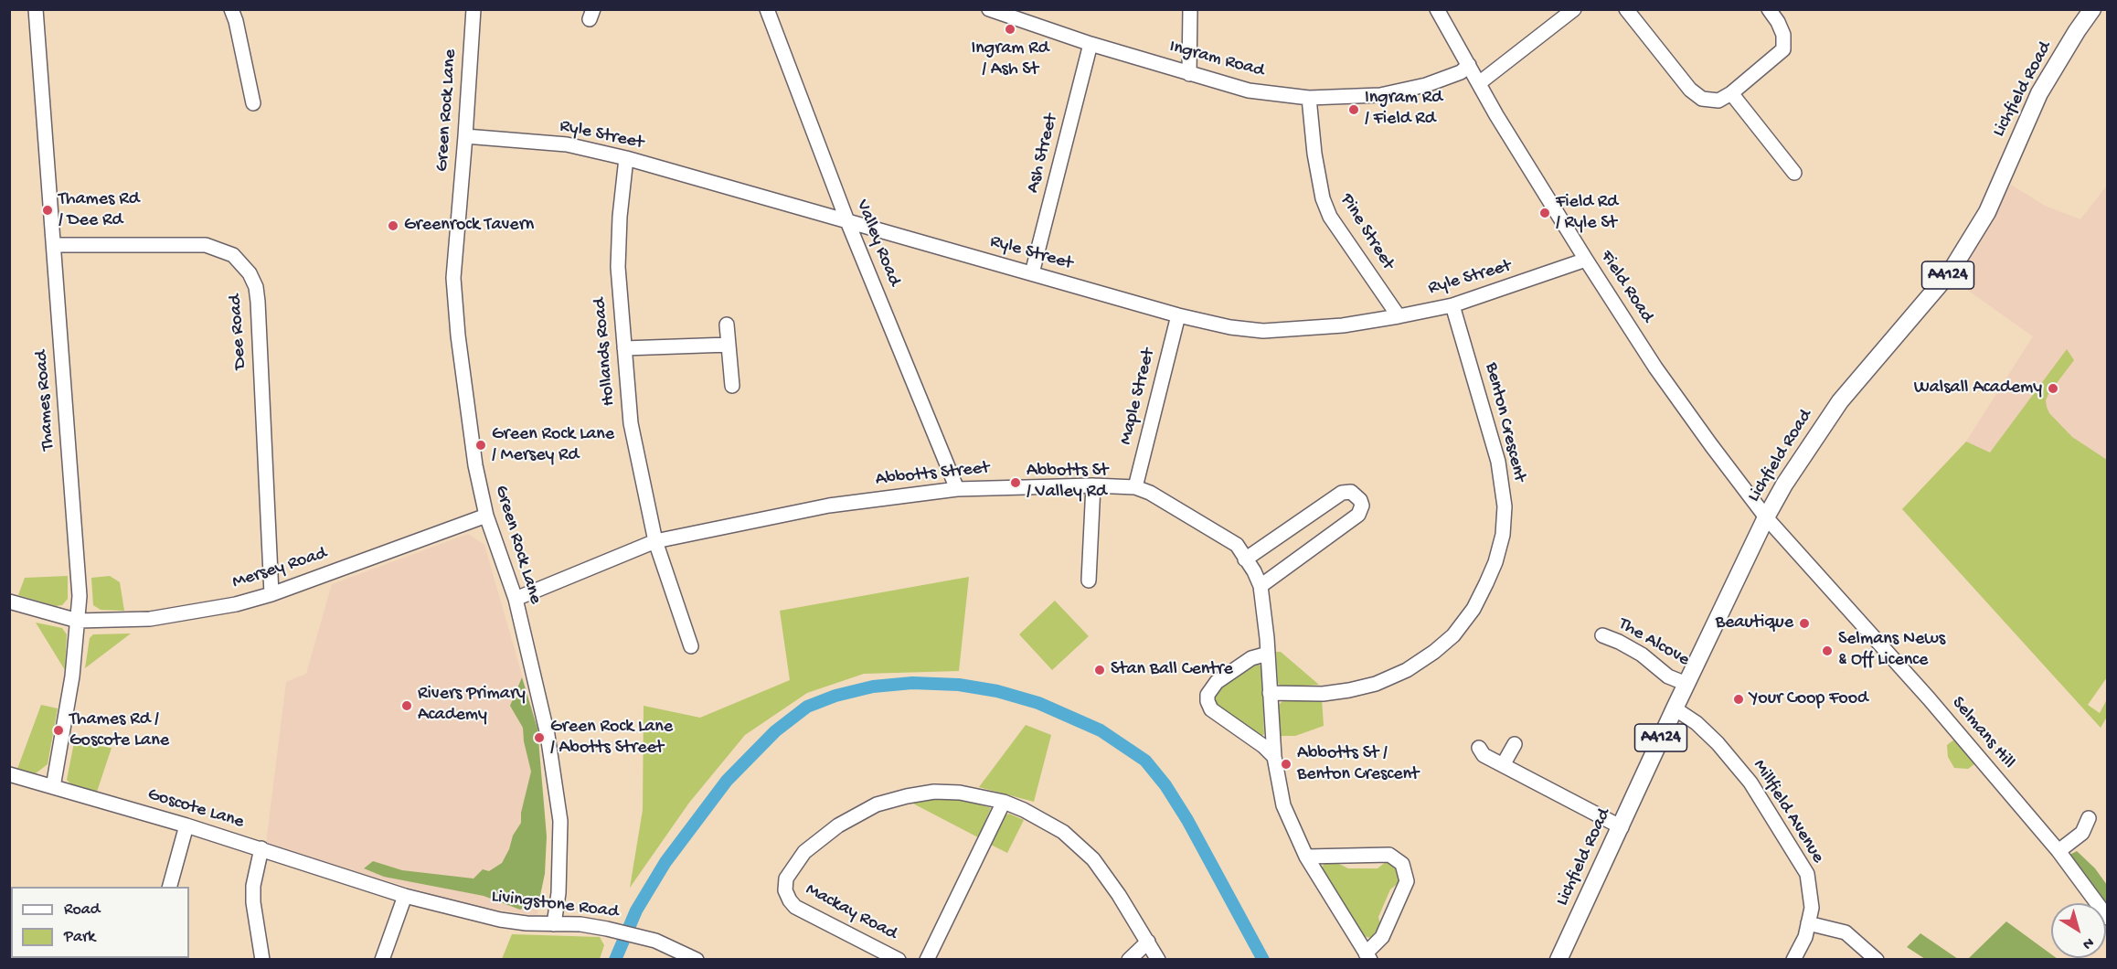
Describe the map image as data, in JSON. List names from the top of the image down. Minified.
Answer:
{"streets":{"main road":["Lichfield Road","A4124"],"street":["Ingram Road","Green Rock Lane","Ryle Street","Ash Street","Pine Street","Valley Road","Field Road","Dee Road","Hollands Road","Maple Street","Thames Road","Benton Crescent","Abbotts Street","Mersey Road","The Alcove","Selmans Hill","Goscote Lane","Millfield Avenue","Livingstone Road","Mackay Road"]},"crossings":[["Ingram Road","Ash Street"],["Ingram Road","Pine Street"],["Ingram Road","Field Road"],["Lichfield Road","Field Road"],["Lichfield Road","The Alcove"],["Lichfield Road","Selmans Hill"],["Lichfield Road","Millfield Avenue"],["Green Rock Lane","Ryle Street"],["Green Rock Lane","Abbotts Street"],["Green Rock Lane","Mersey Road"],["Green Rock Lane","Livingstone Road"],["Ryle Street","Ash Street"],["Ryle Street","Pine Street"],["Ryle Street","Valley Road"],["Ryle Street","Field Road"],["Ryle Street","Hollands Road"],["Ryle Street","Maple Street"],["Ryle Street","Benton Crescent"],["Valley Road","Abbotts Street"],["Field Road","Selmans Hill"],["Dee Road","Thames Road"],["Dee Road","Mersey Road"],["Hollands Road","Abbotts Street"],["Maple Street","Abbotts Street"],["Thames Road","Mersey Road"],["Thames Road","Goscote Lane"],["Benton Crescent","Abbotts Street"],["Goscote Lane","Livingstone Road"]],"places":["Ingram Rd / Ash St","Ingram Rd / Field Rd","Thames Rd / Dee Rd","Field Rd / Ryle St","Greenrock Tavern","Walsall Academy","Green Rock Lane / Mersey Rd","Abbotts St / Valley Rd","Beautique","Selmans News & Off Licence","Stan Ball Centre","Your Coop Food","Rivers Primary Academy","Thames Rd / Goscote Lane","Green Rock Lane / Abotts Street","Abbotts St / Benton Crescent"],"legend":["Road","Park"],"north":"bottom right"}
